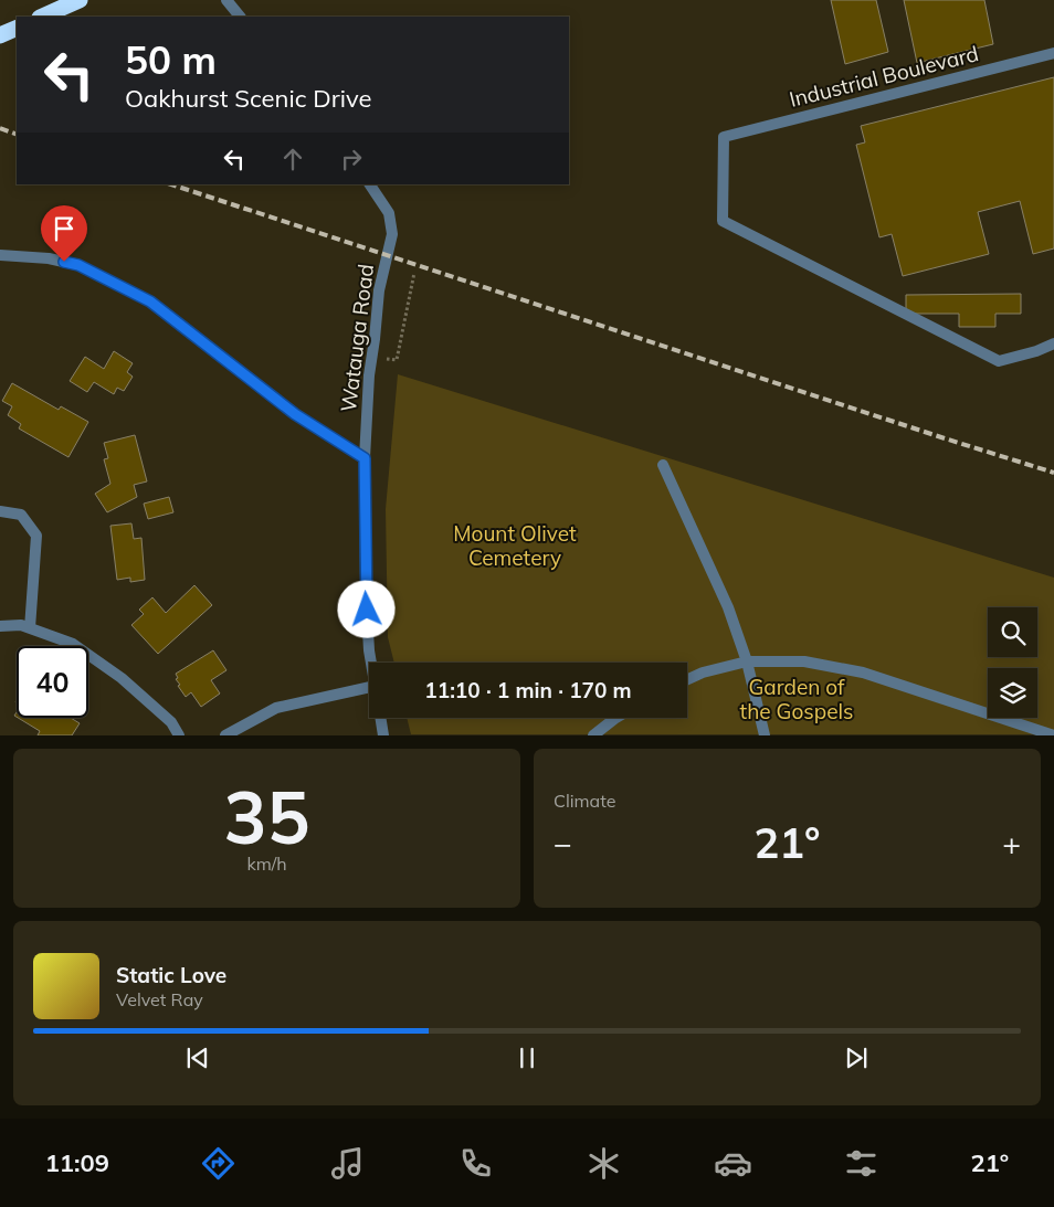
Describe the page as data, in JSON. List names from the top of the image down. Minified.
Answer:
{"streets":{"street":["Industrial Boulevard","Watauga Road"]},"parks":["Mount Olivet Cemetery","Garden of the Gospels"],"page":{"turn":["50 m","Oakhurst Scenic Drive"],"limit":"40","trip":"11:10 · 1 min · 170 m","tile":[["35","km/h"],"Climate"],"heat":["−","21°","+"],"song":["Static Love","Velvet Ray"],"tabs":["11:09","21°"]}}
